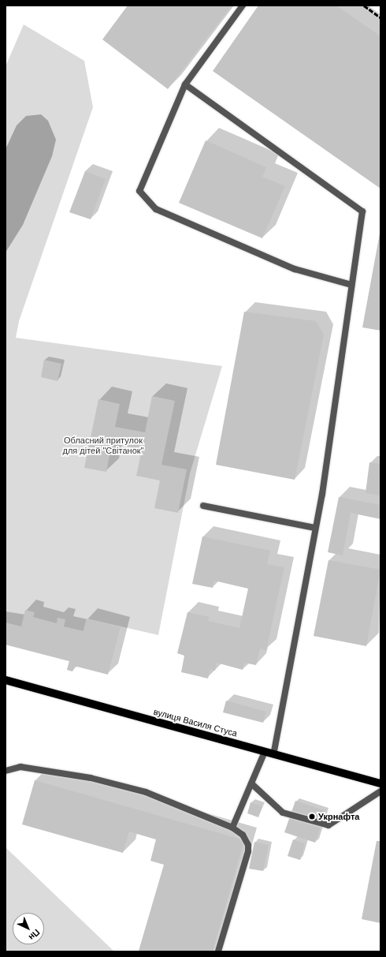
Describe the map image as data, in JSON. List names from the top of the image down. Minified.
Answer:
{"streets":{"main road":["вулиця Василя Стуса"]},"parks":["Обласний притулок для дітей \"Світанок\""],"places":["Укрнафта"],"north":"bottom right"}
